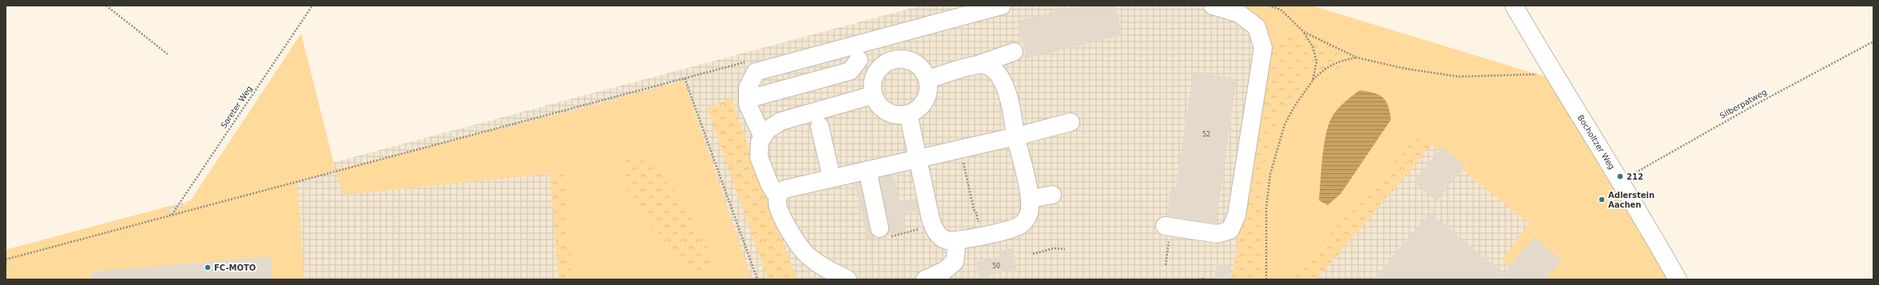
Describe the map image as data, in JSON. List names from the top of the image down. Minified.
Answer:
{"streets":{"street":["Bocholtzer Weg"],"path":["Silberpatweg","Soreter Weg"]},"crossings":[["Silberpatweg","Bocholtzer Weg"]],"places":["212","Adlerstein Aachen","FC-MOTO"],"house_numbers":["52","50"]}
